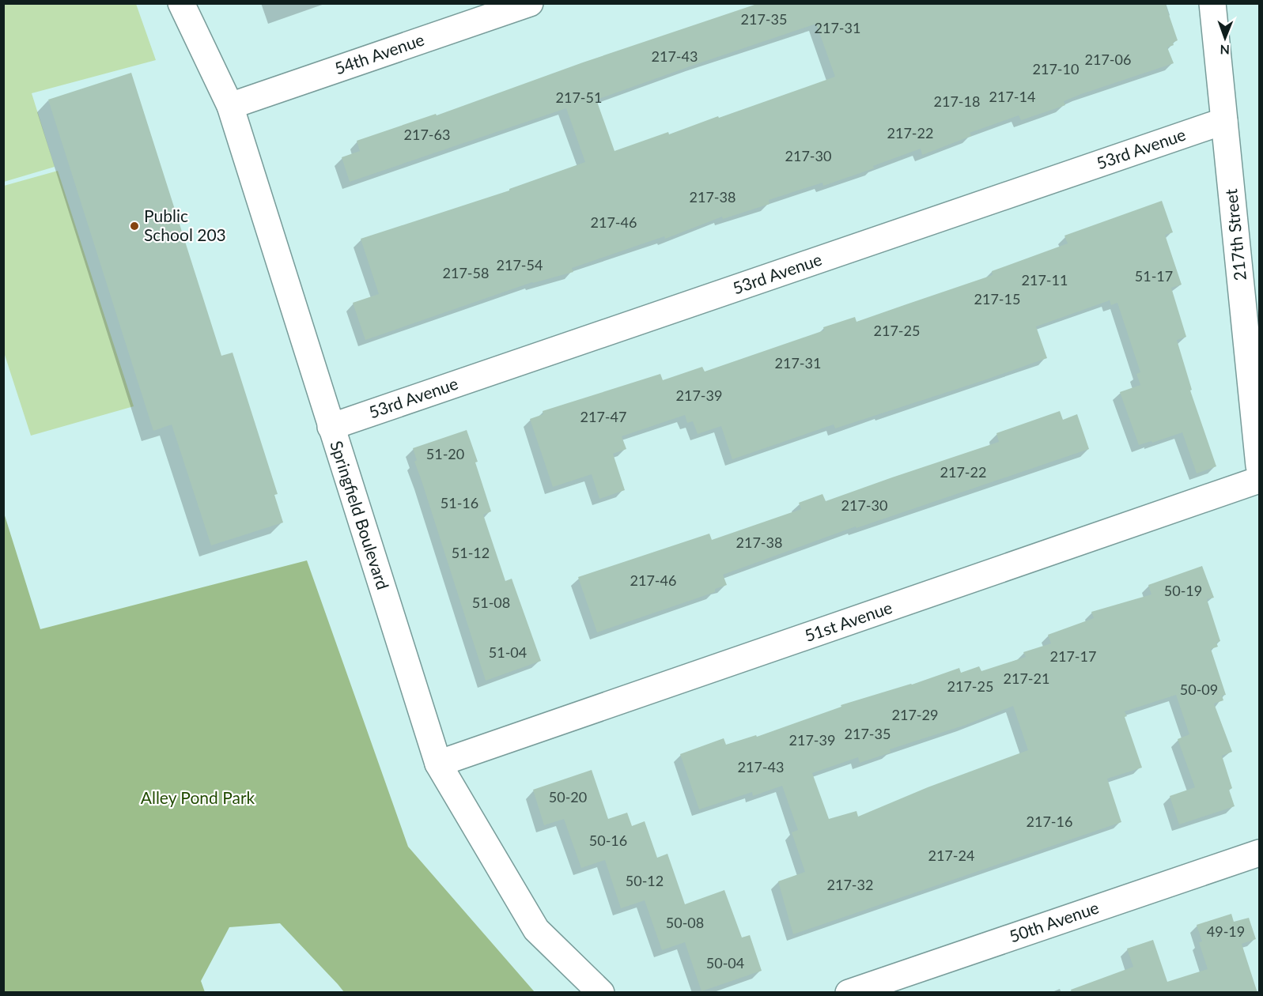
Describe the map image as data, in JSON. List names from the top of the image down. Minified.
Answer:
{"streets":{"street":["54th Avenue","53rd Avenue","217th Street","Springfield Boulevard","51st Avenue","50th Avenue"]},"crossings":[["54th Avenue","Springfield Boulevard"],["53rd Avenue","217th Street"],["53rd Avenue","Springfield Boulevard"],["Springfield Boulevard","51st Avenue"]],"parks":["Alley Pond Park"],"places":["Public School 203"],"house_numbers":["217-35","217-31","217-43","217-06","217-10","217-14","217-51","217-18","217-22","217-63","217-30","217-38","217-46","217-54","217-58","51-17","217-11","217-15","217-25","217-31","217-39","217-47","51-20","217-22","51-16","217-30","217-38","51-12","217-46","50-19","51-08","51-04","217-17","217-21","217-25","50-09","217-29","217-35","217-39","217-43","50-20","217-16","50-16","217-24","50-12","217-32","50-08","49-19","50-04"],"north":"bottom"}
